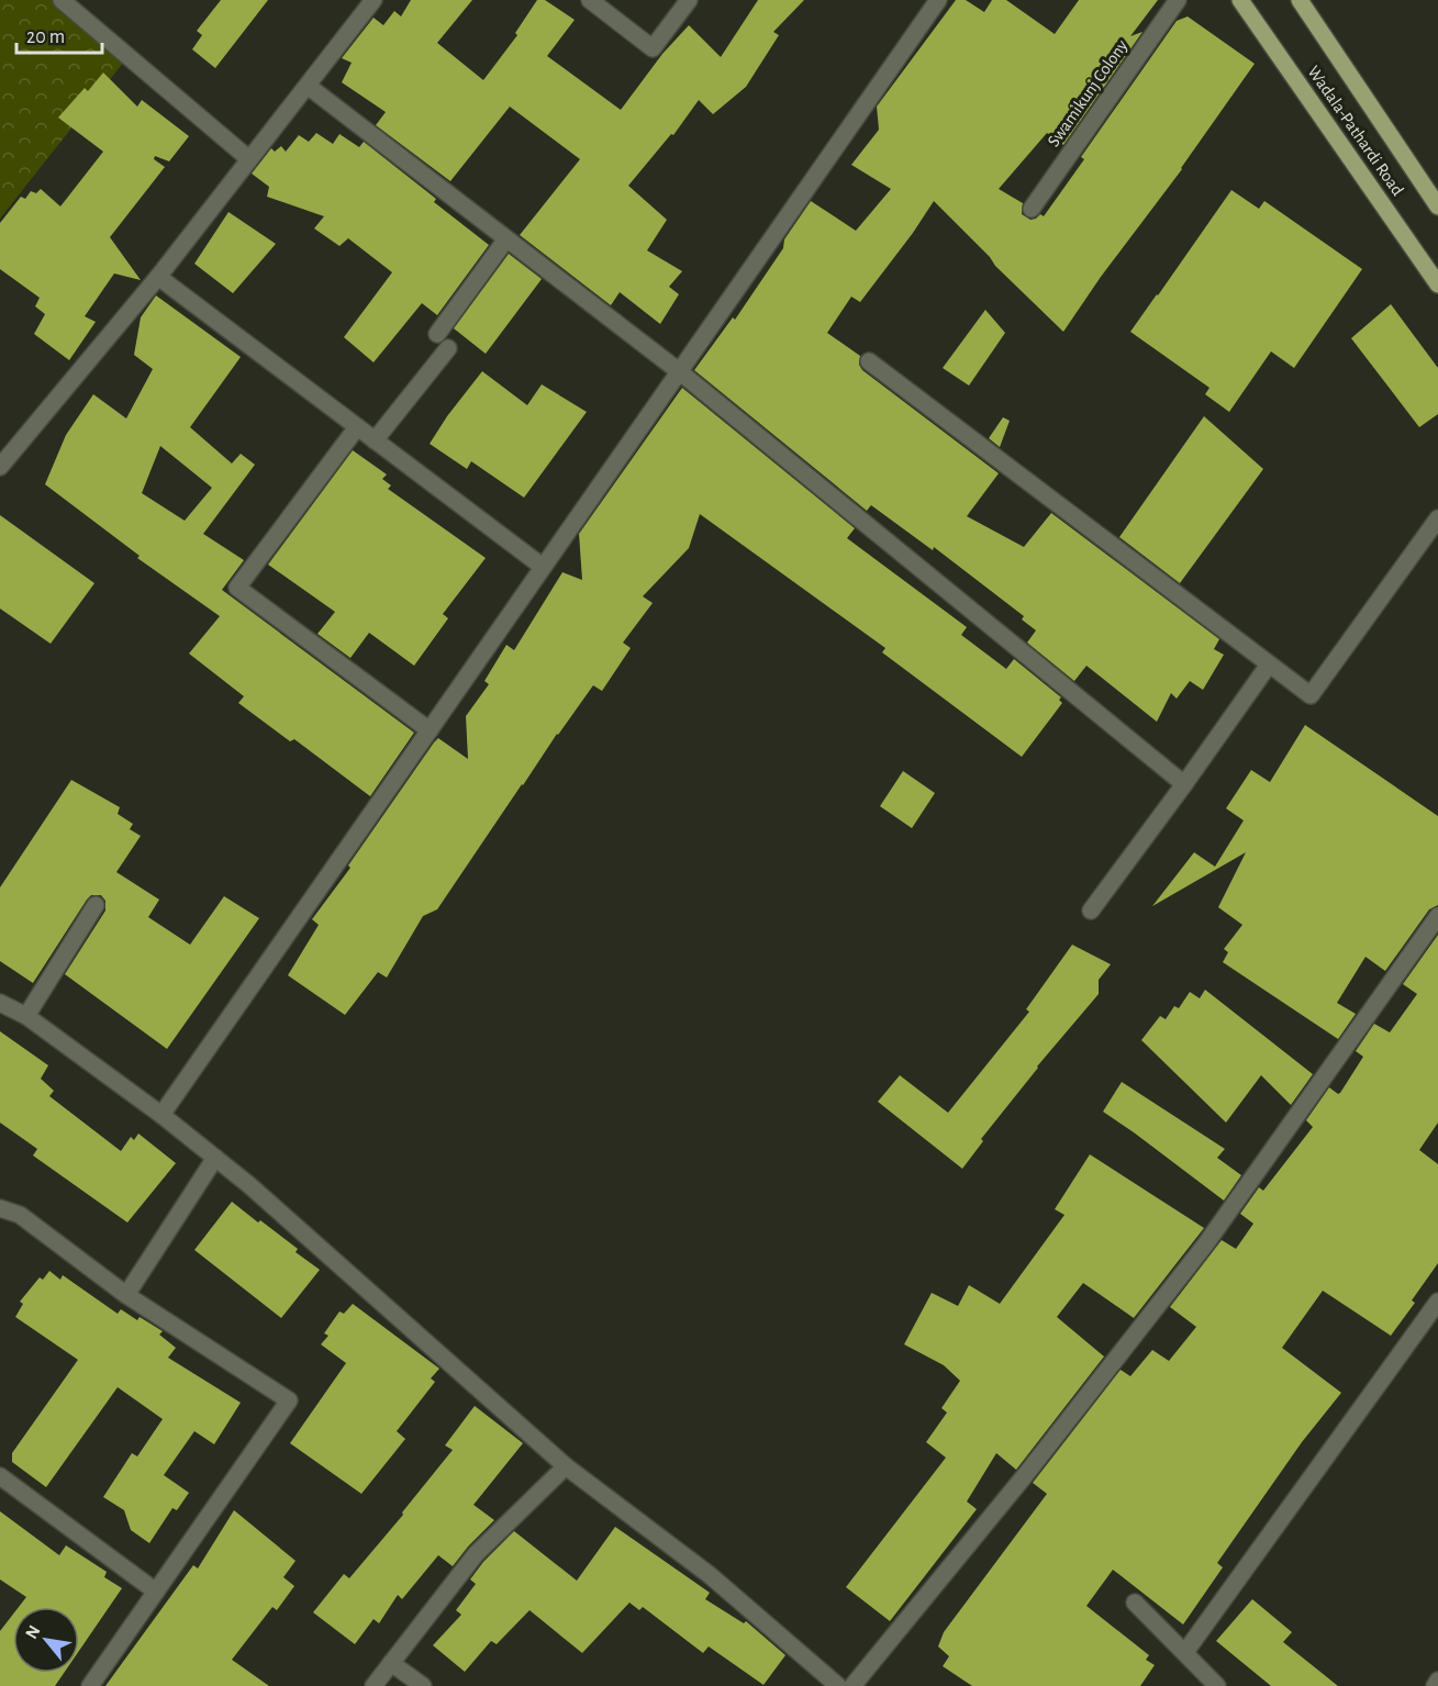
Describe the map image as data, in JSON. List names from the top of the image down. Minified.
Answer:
{"streets":{"main road":["Wadala-Pathardi Road"],"street":["Swamikunj Colony"]},"scale_bar":"20 m","north":"top left"}
